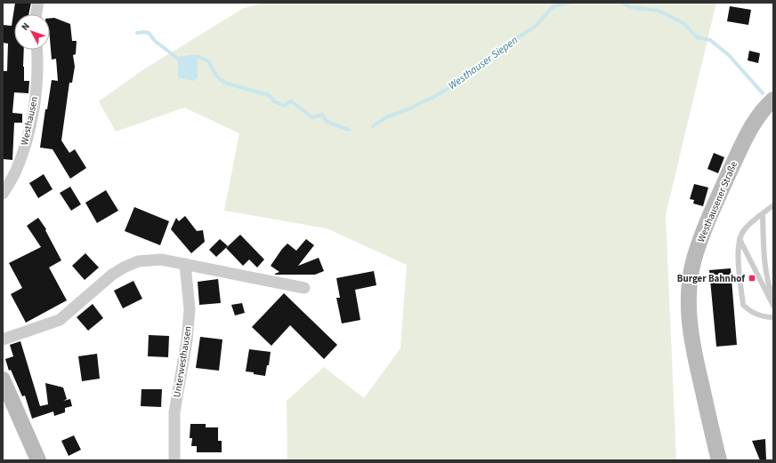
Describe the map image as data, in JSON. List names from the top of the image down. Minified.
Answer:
{"streets":{"main road":["Westhausener Straße"],"street":["Westhausen","Unterwesthausen"]},"water":["Westhauser Siepen"],"places":{"transit":["Burger Bahnhof"]},"north":"top left"}
